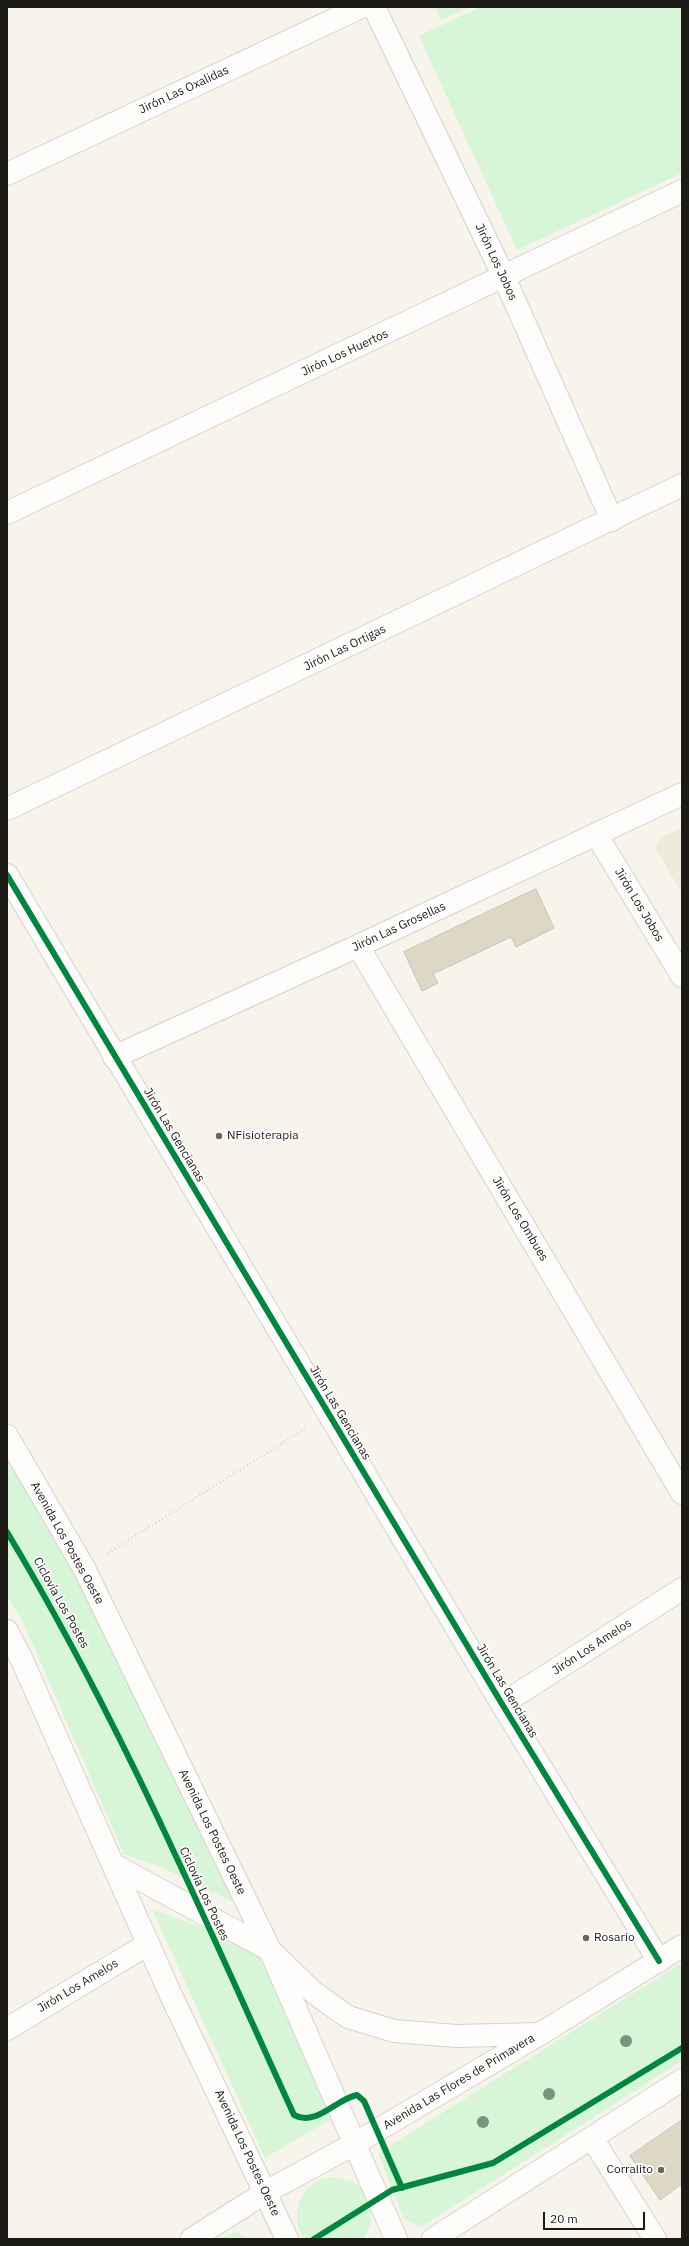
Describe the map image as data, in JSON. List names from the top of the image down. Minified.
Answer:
{"streets":{"street":["Jirón Las Oxalidas","Jirón Los Jobos","Jirón Los Huertos","Jirón Las Ortigas","Jirón Las Grosellas","Jirón Las Gencianas","Jirón Los Ombues","Avenida Los Postes Oeste","Jirón Los Amelos","Avenida Las Flores de Primavera"],"cycle path":["Ciclovía Los Postes"]},"crossings":[["Jirón Los Jobos","Jirón Los Huertos"],["Jirón Los Jobos","Jirón Las Ortigas"],["Jirón Los Jobos","Jirón Las Grosellas"],["Jirón Las Grosellas","Jirón Las Gencianas"],["Jirón Las Grosellas","Jirón Los Ombues"],["Jirón Las Gencianas","Jirón Los Amelos"],["Jirón Las Gencianas","Avenida Las Flores de Primavera"],["Avenida Los Postes Oeste","Jirón Los Amelos"],["Avenida Los Postes Oeste","Avenida Las Flores de Primavera"]],"places":["NFisioterapia","Rosario","Corralito"],"scale_bar":"20 m"}
